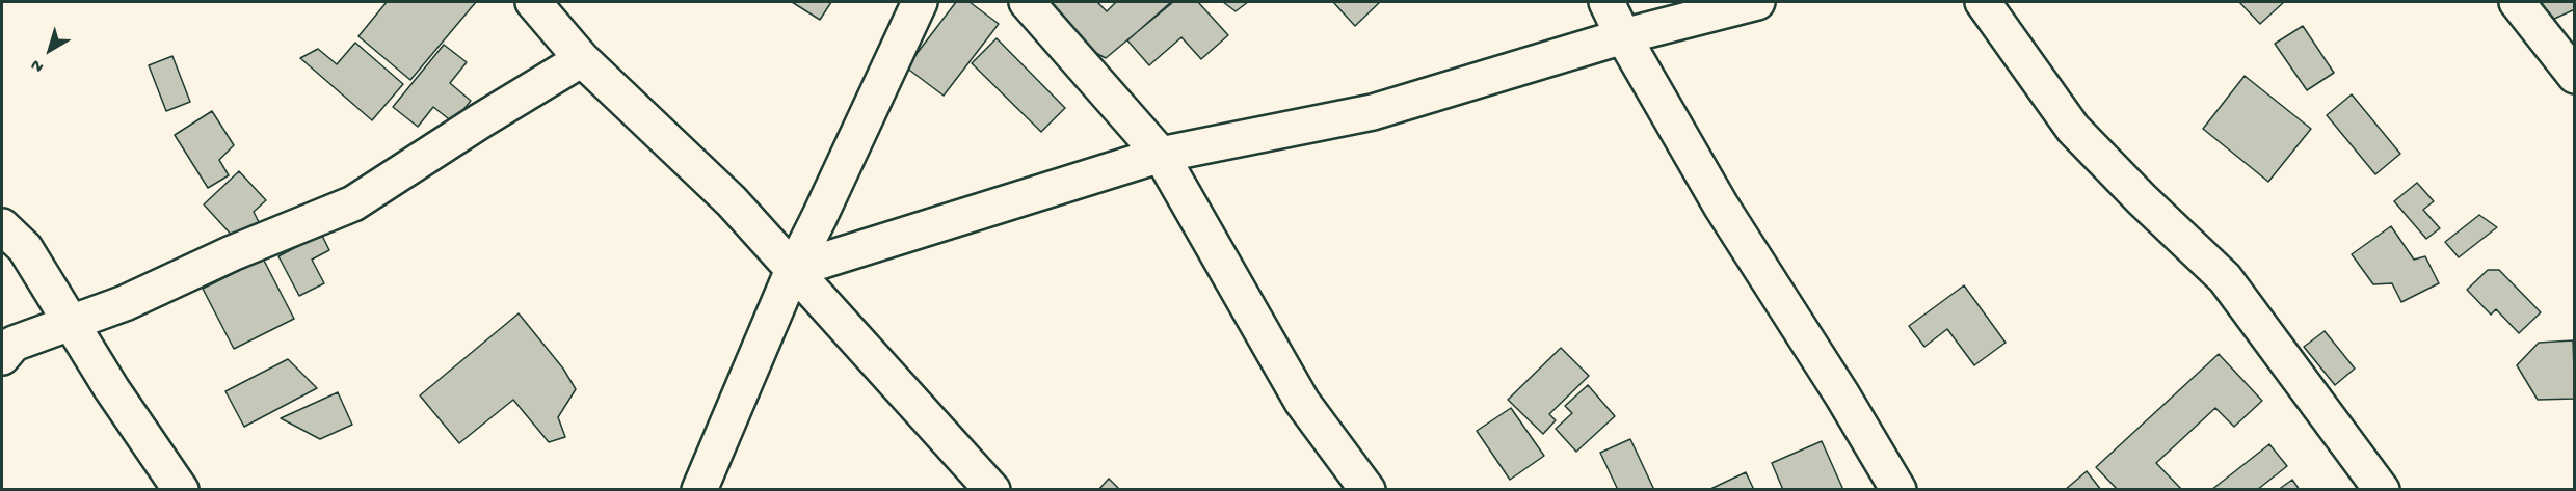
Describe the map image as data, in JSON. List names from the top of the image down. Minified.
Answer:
{"north":"bottom left"}
